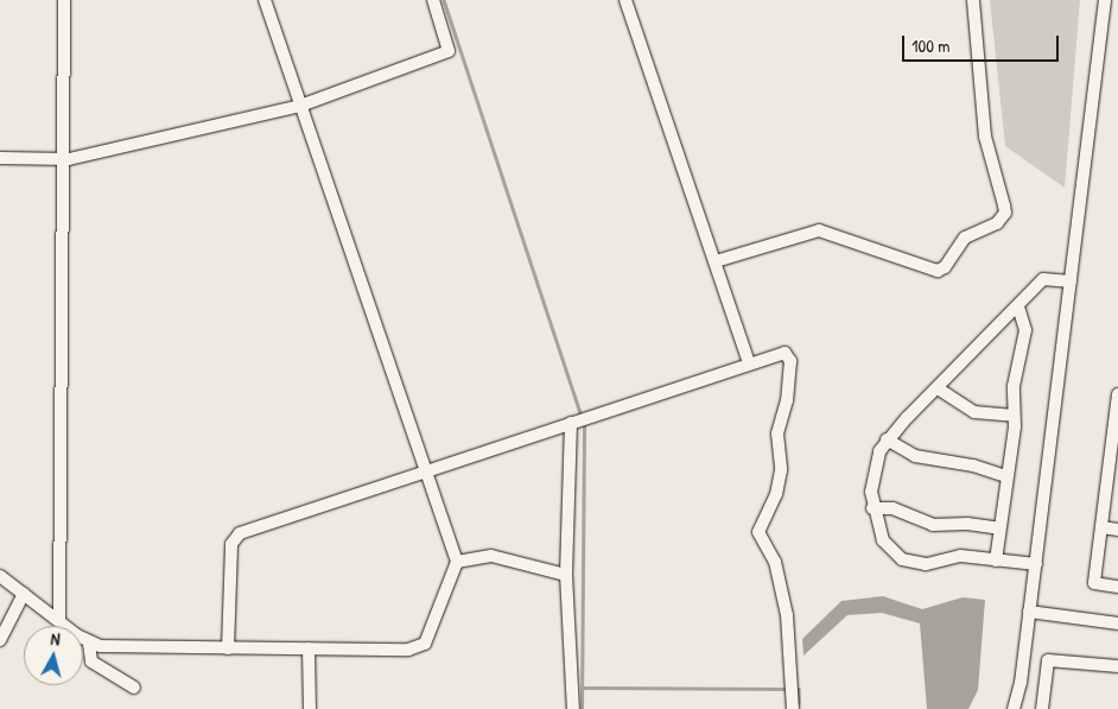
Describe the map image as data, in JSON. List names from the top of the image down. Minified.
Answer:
{"scale_bar":"100 m","north":"top"}
